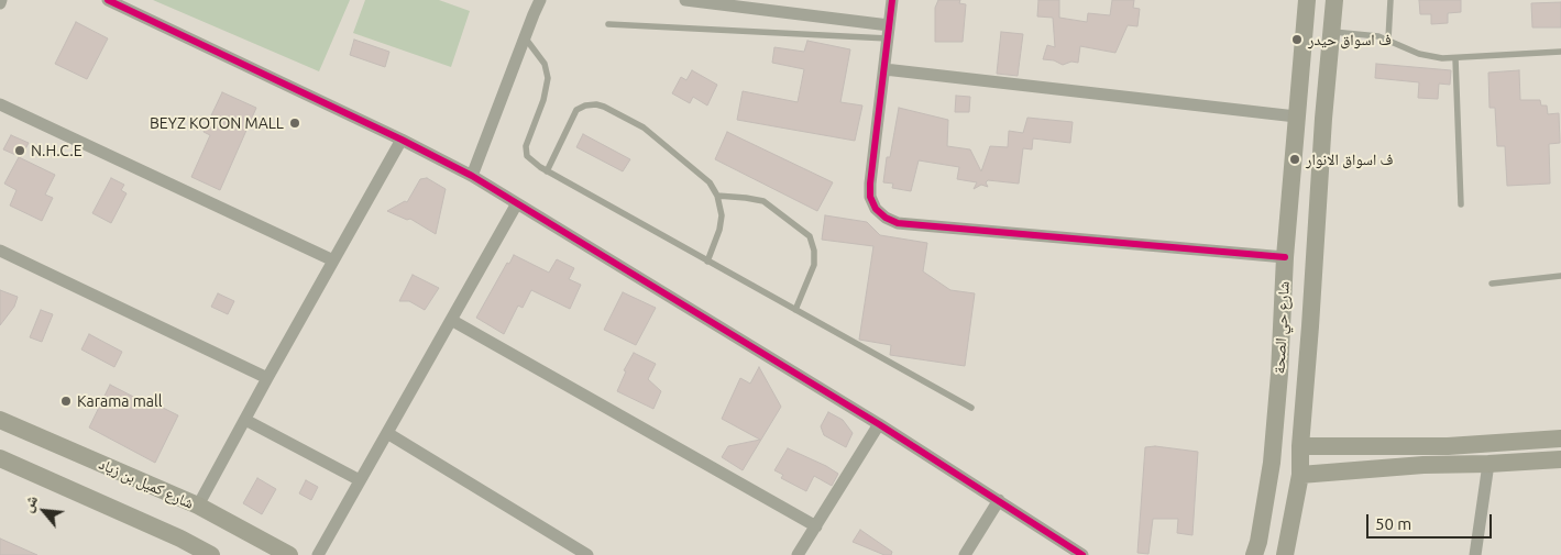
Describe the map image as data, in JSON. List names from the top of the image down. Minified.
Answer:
{"streets":{"main road":["شارع حي الصحة","شارع كميل بن زياد"]},"places":["ف اسواق حيدر","BEYZ KOTON MALL","N.H.C.E","ف اسواق الانوار","Karama mall"],"scale_bar":"50 m","north":"top left"}
